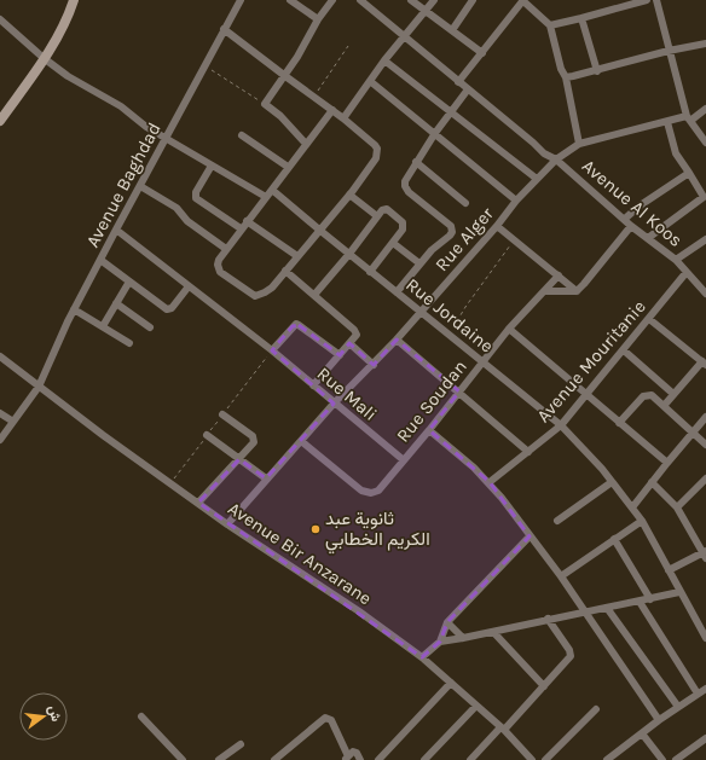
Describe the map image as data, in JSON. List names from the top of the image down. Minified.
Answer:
{"streets":{"street":["Avenue Baghdad","Avenue Al Koos","Rue Alger","Rue Jordaine","Avenue Mouritanie","Rue Mali","Rue Soudan","Avenue Bir Anzarane"]},"crossings":[["Avenue Baghdad","Rue Mali"],["Avenue Baghdad","Avenue Bir Anzarane"],["Avenue Al Koos","Rue Alger"],["Avenue Al Koos","Avenue Mouritanie"],["Rue Alger","Rue Jordaine"],["Rue Alger","Rue Mali"],["Rue Alger","Rue Soudan"],["Rue Alger","Avenue Bir Anzarane"],["Rue Jordaine","Avenue Mouritanie"],["Rue Jordaine","Rue Soudan"],["Rue Mali","Rue Soudan"]],"places":["ثانوية عبد الكريم الخطابي"],"north":"right"}
